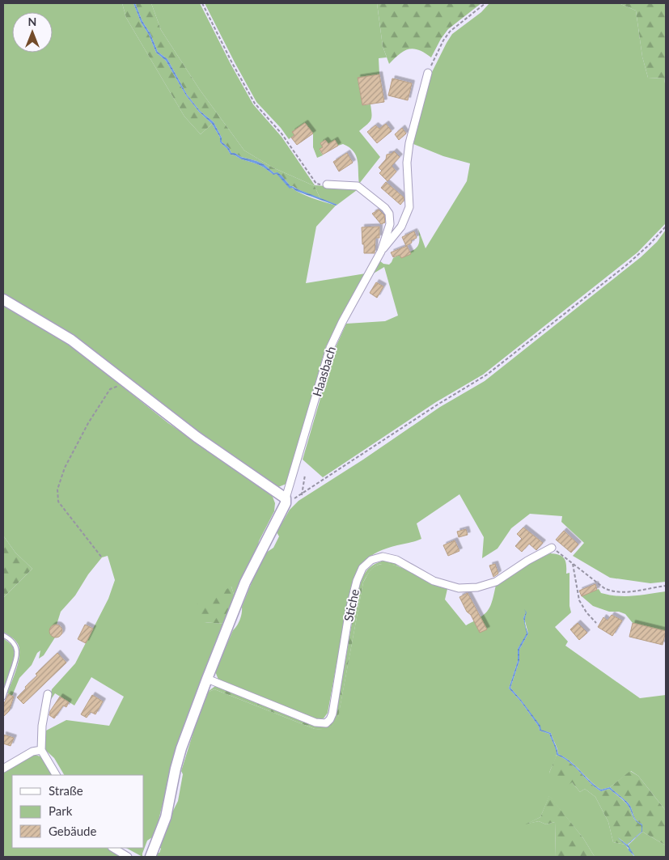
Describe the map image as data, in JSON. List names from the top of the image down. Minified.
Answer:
{"streets":{"street":["Haasbach","Stiche"]},"legend":["Straße","Park","Gebäude"],"north":"top"}
